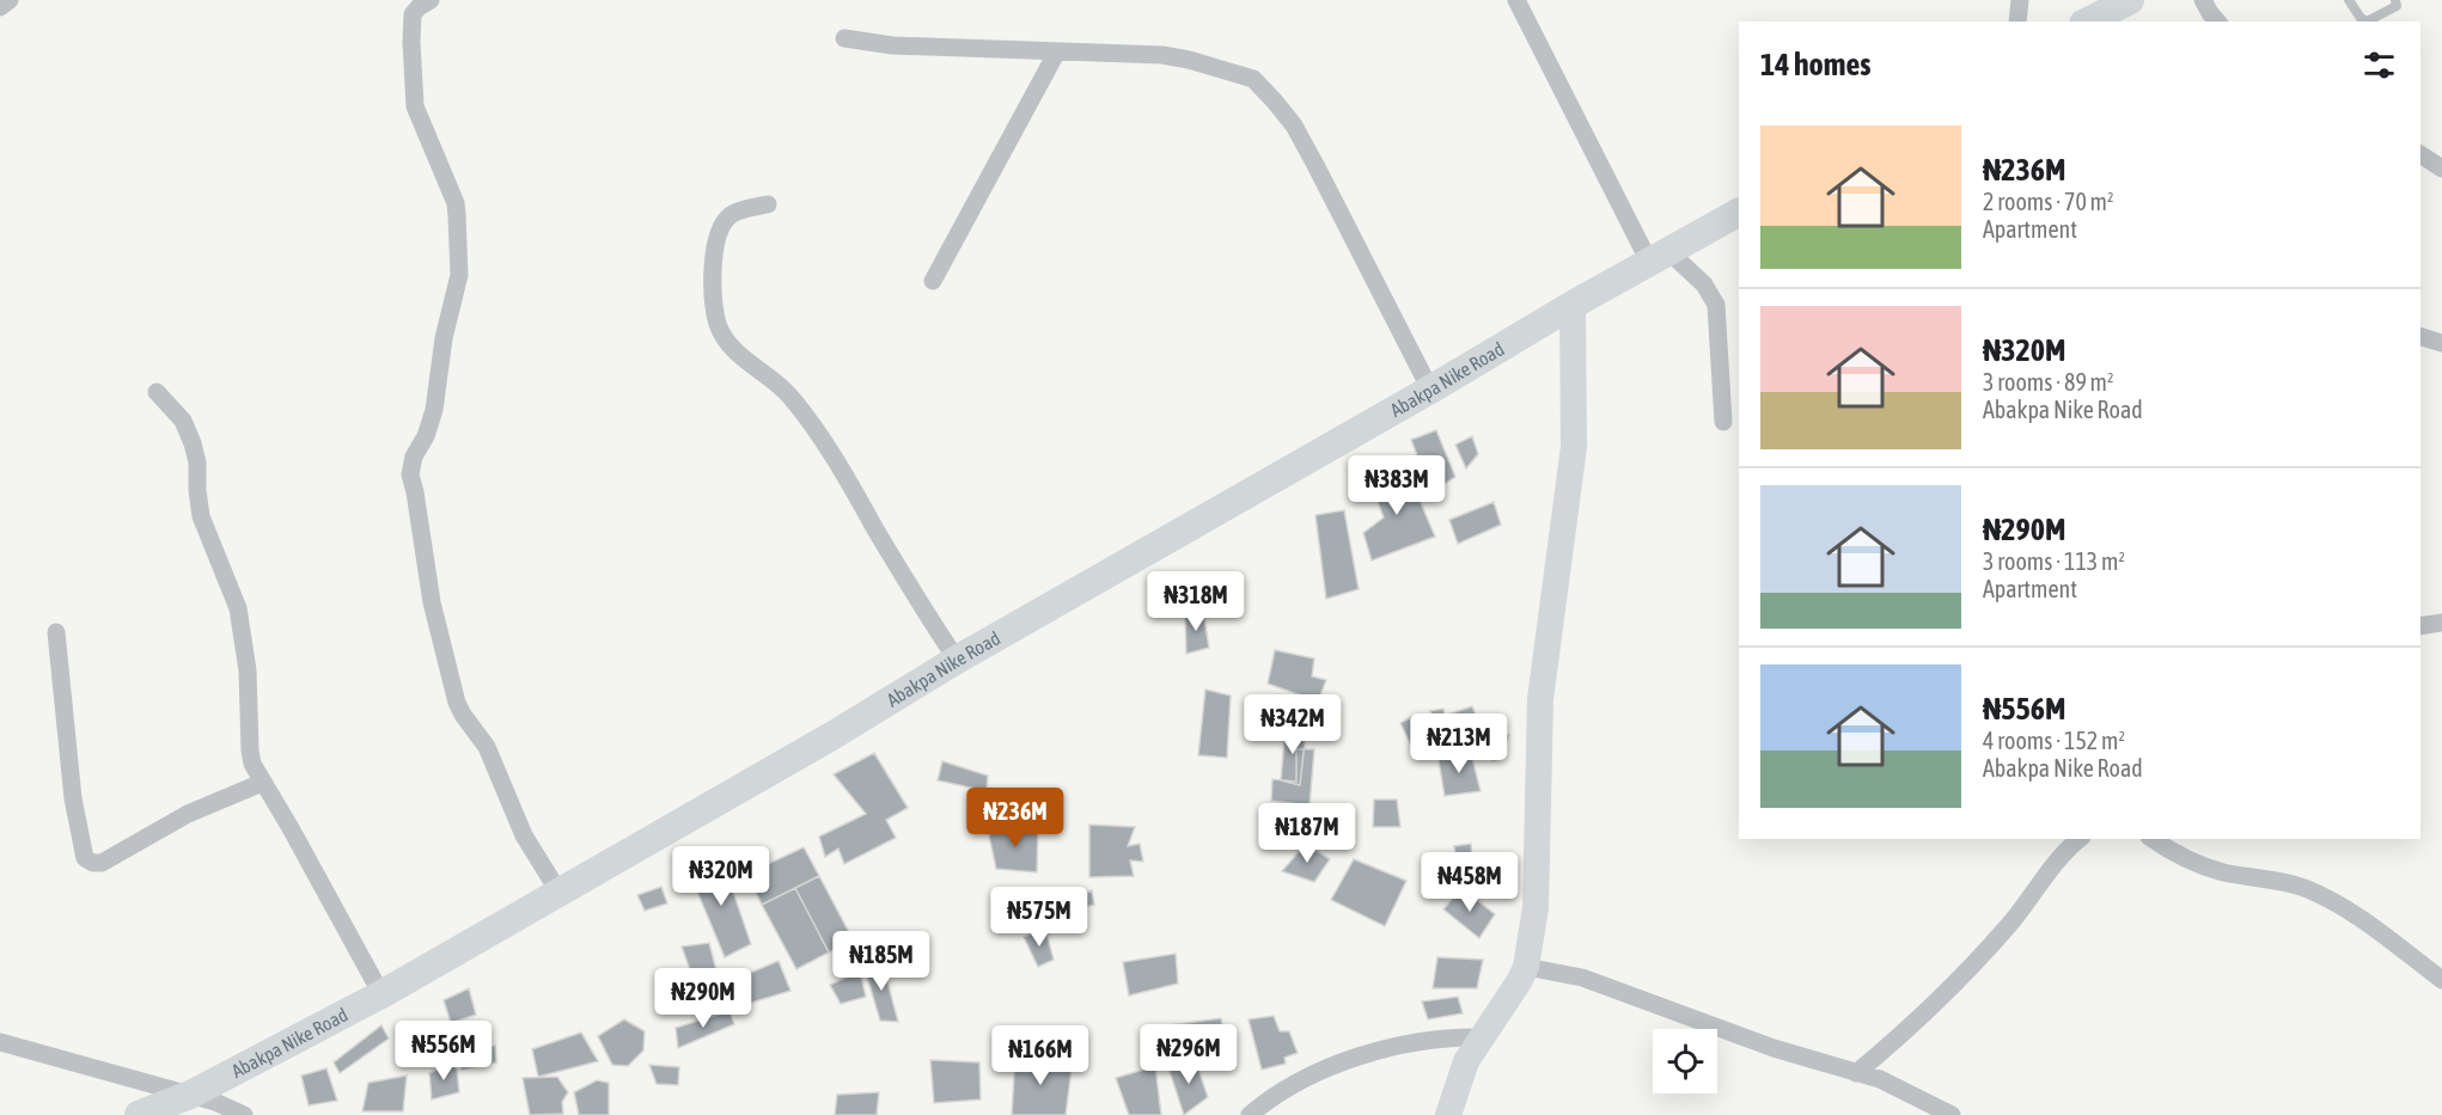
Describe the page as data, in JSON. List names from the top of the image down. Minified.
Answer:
{"streets":{"main road":["Abakpa Nike Road"]},"page":{"heading":"14 homes","list":[{"name":"₦236M","note":"2 rooms · 70 m² · Apartment"},{"name":"₦320M","note":"3 rooms · 89 m² · Abakpa Nike Road"},{"name":"₦290M","note":"3 rooms · 113 m² · Apartment"},{"name":"₦556M","note":"4 rooms · 152 m² · Abakpa Nike Road"}],"price":["₦383M","₦318M","₦342M","₦213M","₦236M","₦187M","₦320M","₦458M","₦575M","₦185M","₦290M","₦556M","₦296M","₦166M"]}}
